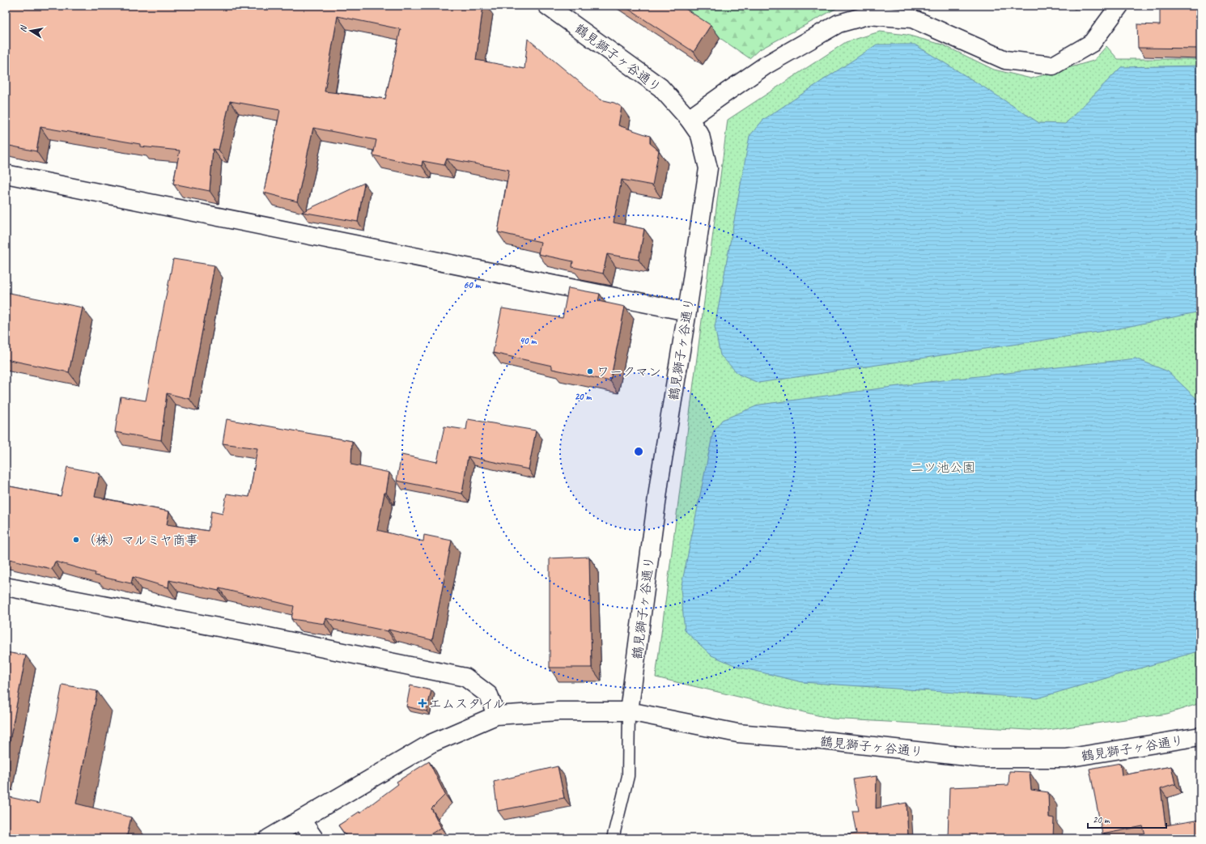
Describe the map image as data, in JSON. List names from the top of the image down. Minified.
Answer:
{"streets":{"street":["鶴見獅子ヶ谷通り"]},"parks":["二ツ池公園"],"places":{"other":["ワークマン","（株）マルミヤ商事"],"health":["エムスタイル"]},"scale_bar":"20 m","north":"left","rings":["60 m","40 m","20 m"]}
